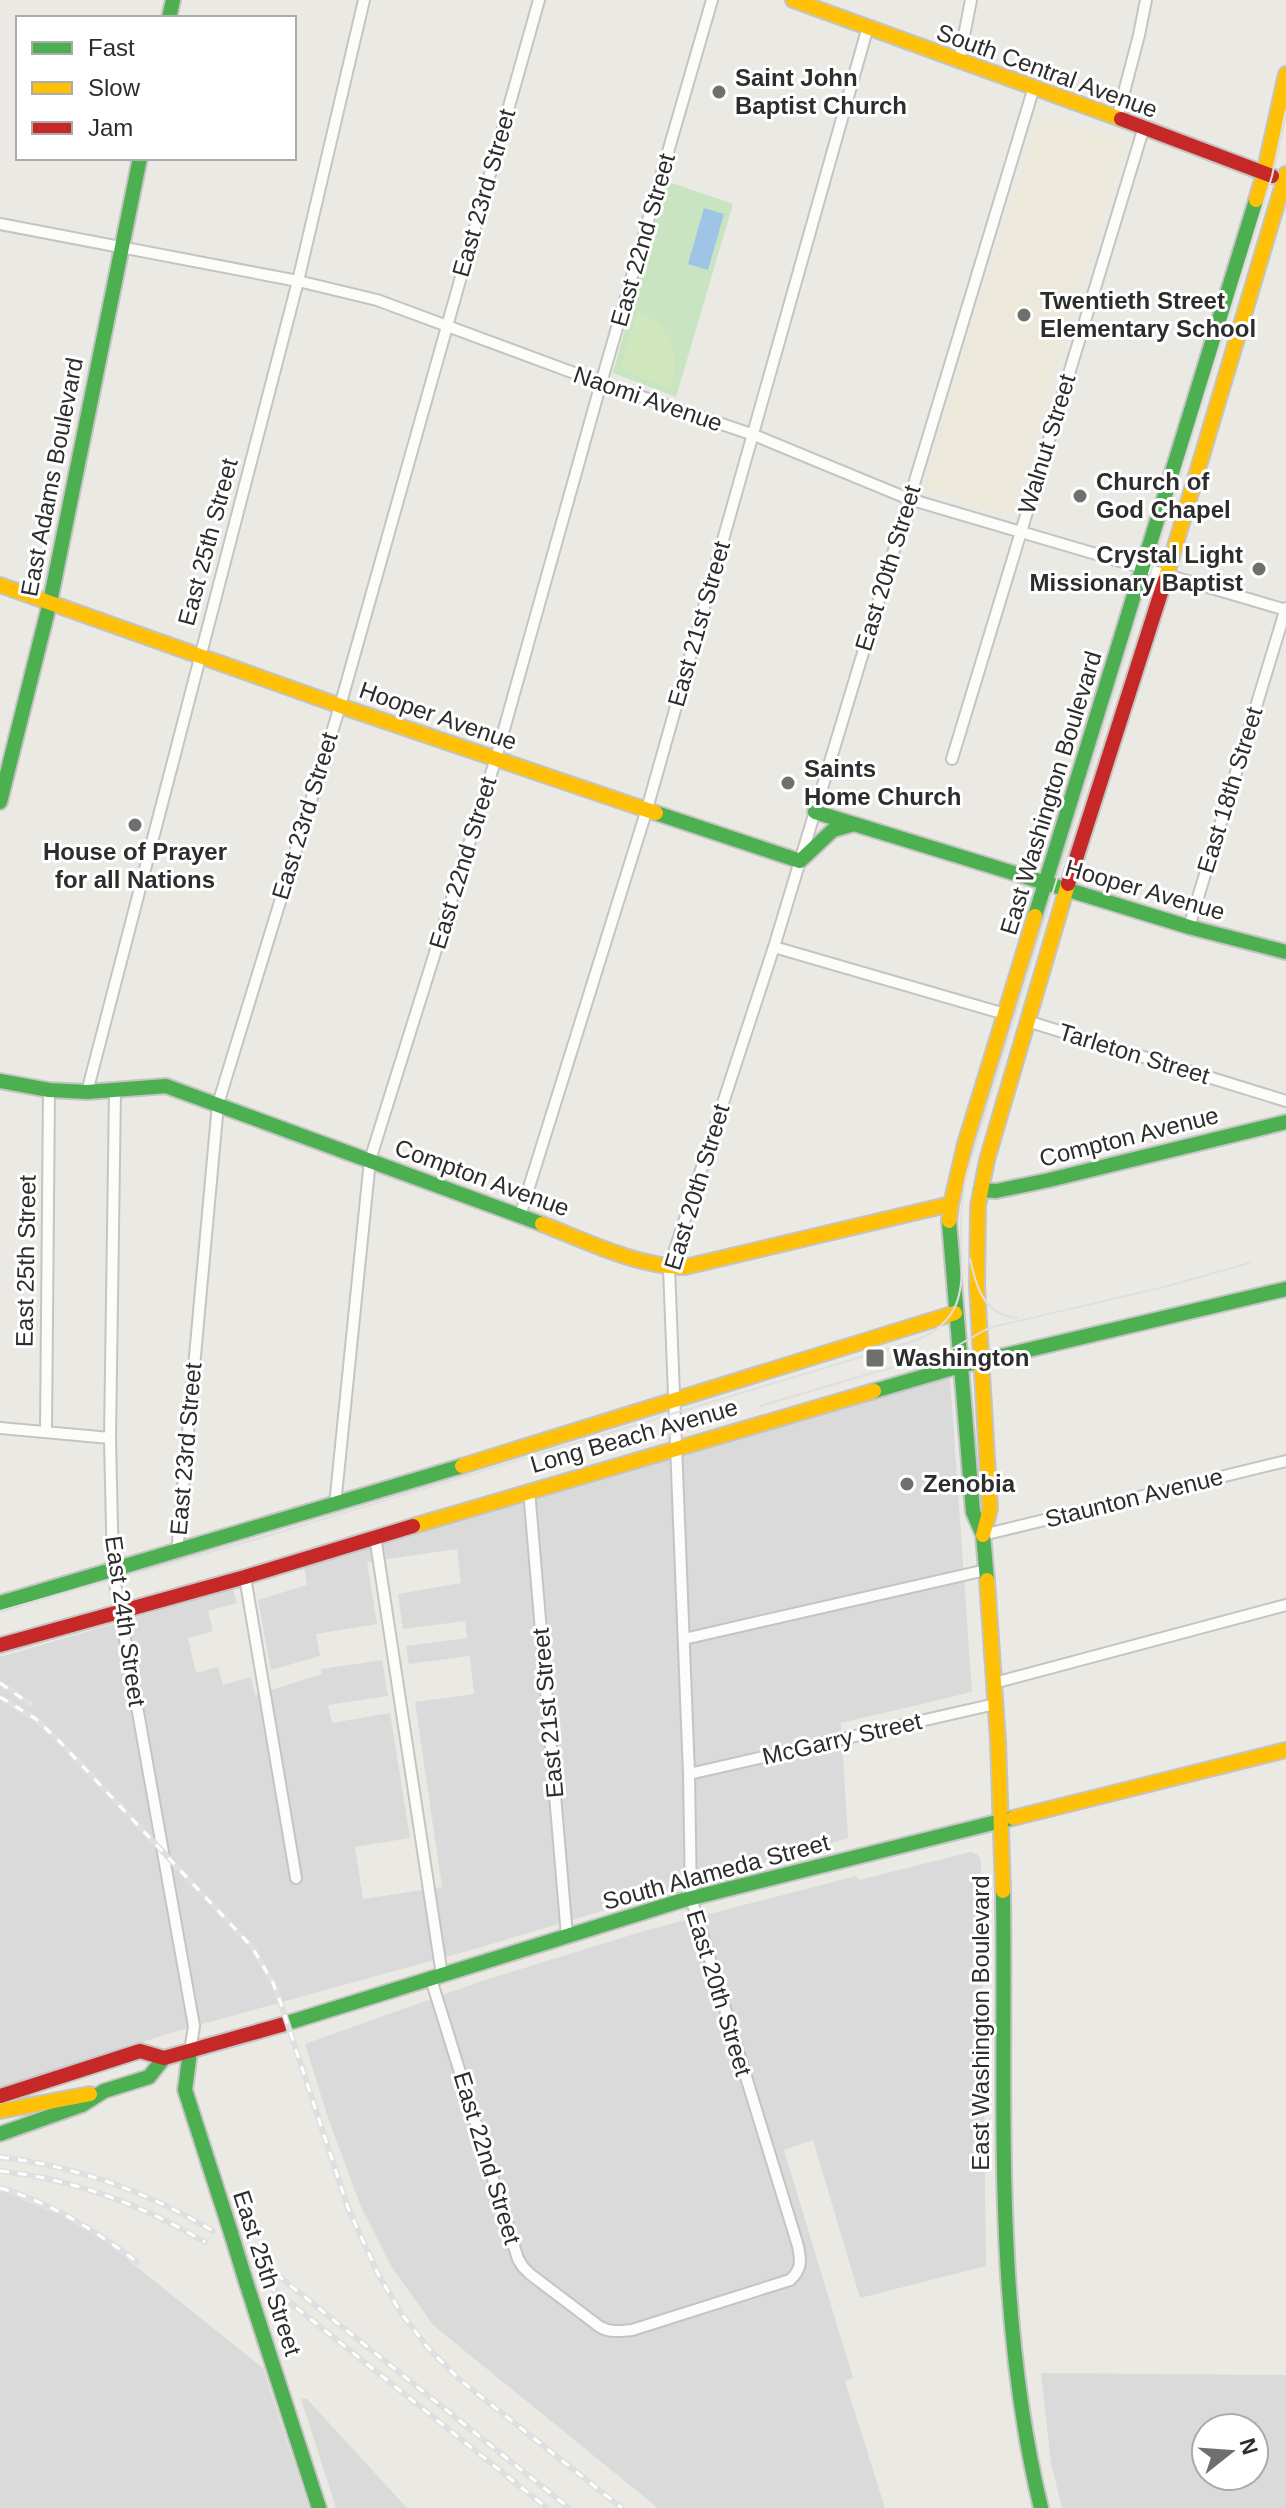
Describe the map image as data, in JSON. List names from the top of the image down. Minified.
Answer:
{"streets":{"main road":["South Central Avenue","East Adams Boulevard","East 25th Street","Hooper Avenue","East Washington Boulevard","Compton Avenue","Long Beach Avenue","South Alameda Street"],"street":["East 23rd Street","East 22nd Street","Naomi Avenue","Walnut Street","East 20th Street","East 21st Street","East 18th Street","Tarleton Street","Staunton Avenue","East 24th Street","McGarry Street"]},"crossings":[["South Central Avenue","Walnut Street"],["South Central Avenue","East 20th Street"],["South Central Avenue","East 21st Street"],["South Central Avenue","East Washington Boulevard"],["East 23rd Street","Naomi Avenue"],["East 23rd Street","Hooper Avenue"],["East 23rd Street","Compton Avenue"],["East 23rd Street","Long Beach Avenue"],["East 22nd Street","Naomi Avenue"],["East 22nd Street","East 20th Street"],["East 22nd Street","Hooper Avenue"],["East 22nd Street","Compton Avenue"],["East 22nd Street","Long Beach Avenue"],["East 22nd Street","South Alameda Street"],["Naomi Avenue","Walnut Street"],["Naomi Avenue","East Adams Boulevard"],["Naomi Avenue","East 25th Street"],["Naomi Avenue","East 20th Street"],["Naomi Avenue","East 21st Street"],["Naomi Avenue","East 18th Street"],["Naomi Avenue","East Washington Boulevard"],["East Adams Boulevard","Hooper Avenue"],["East 25th Street","Hooper Avenue"],["East 25th Street","Compton Avenue"],["East 25th Street","East 24th Street"],["East 25th Street","South Alameda Street"],["East 20th Street","Hooper Avenue"],["East 20th Street","Compton Avenue"],["East 20th Street","Long Beach Avenue"],["East 20th Street","McGarry Street"],["East 20th Street","South Alameda Street"],["East 21st Street","Hooper Avenue"],["East 21st Street","Compton Avenue"],["East 21st Street","Long Beach Avenue"],["East 21st Street","South Alameda Street"],["Hooper Avenue","East 18th Street"],["Hooper Avenue","East Washington Boulevard"],["East Washington Boulevard","Tarleton Street"],["East Washington Boulevard","Compton Avenue"],["East Washington Boulevard","Long Beach Avenue"],["East Washington Boulevard","Staunton Avenue"],["East Washington Boulevard","McGarry Street"],["East Washington Boulevard","South Alameda Street"],["Compton Avenue","East 24th Street"],["Long Beach Avenue","East 24th Street"],["East 24th Street","South Alameda Street"]],"places":{"other":["Saint John Baptist Church","Twentieth Street Elementary School","Church of God Chapel","Crystal Light Missionary Baptist","Saints Home Church","House of Prayer for all Nations","Zenobia"],"transit":["Washington"]},"legend":["Fast","Slow","Jam"],"north":"right"}
